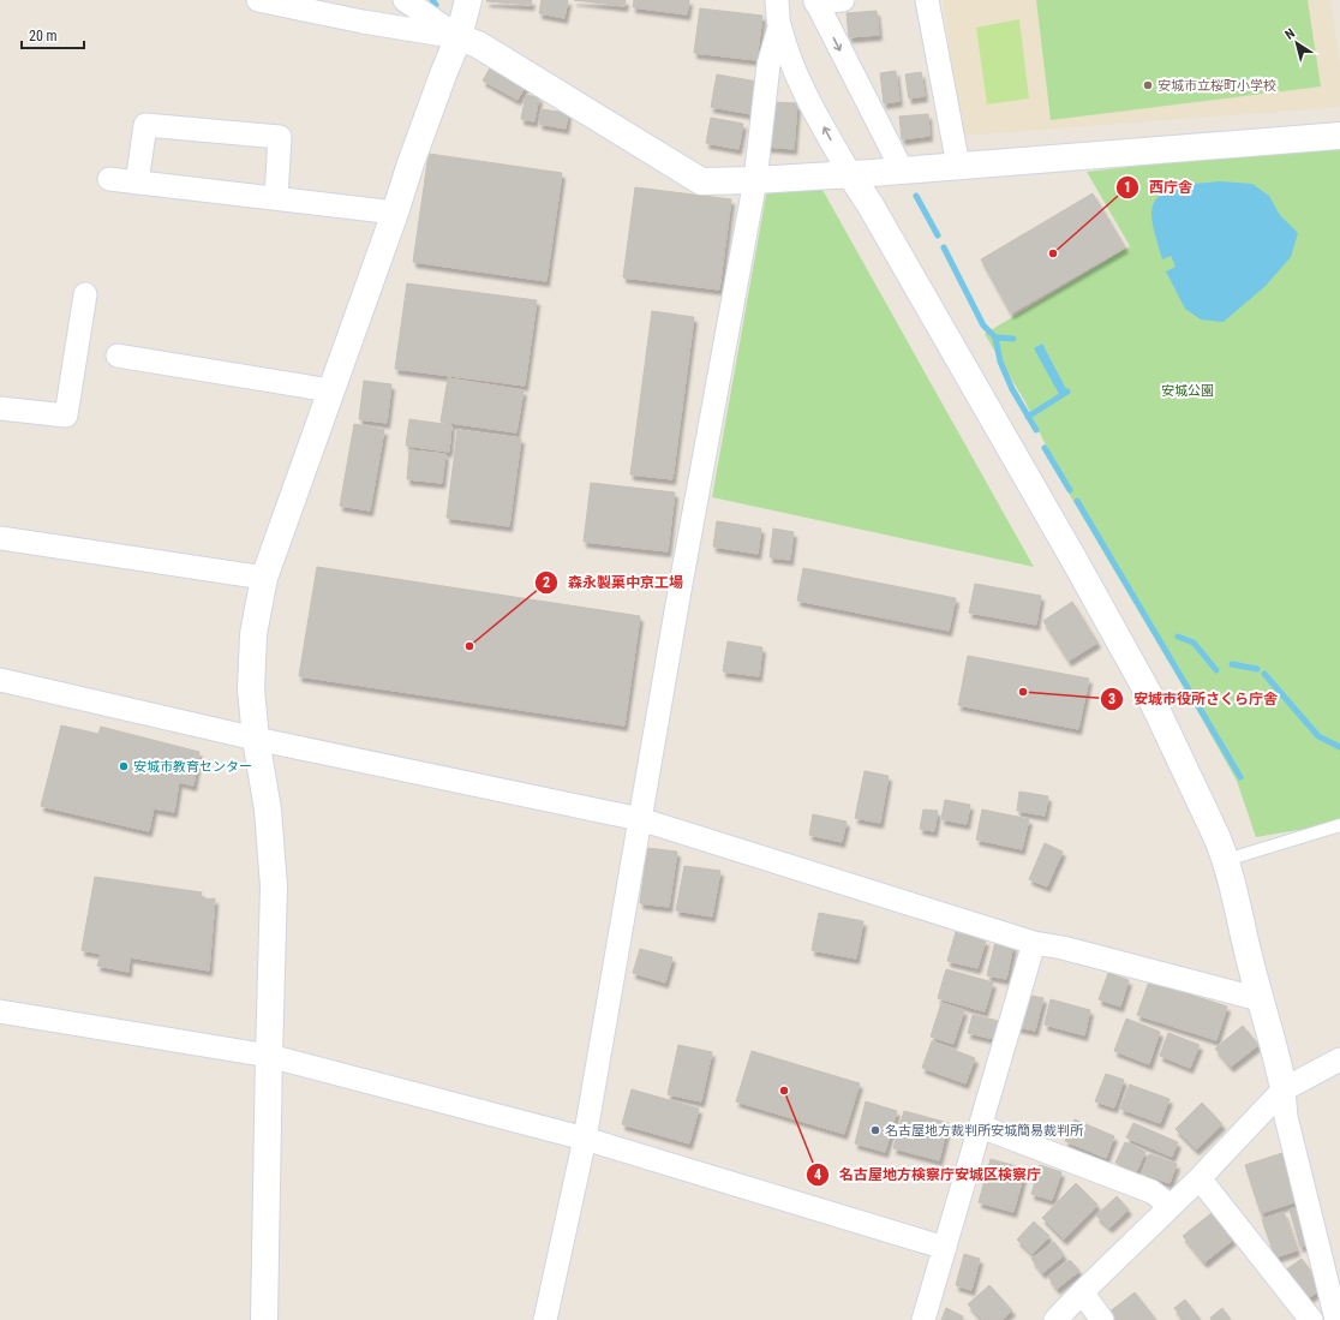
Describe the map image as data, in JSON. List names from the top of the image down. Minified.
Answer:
{"parks":["安城公園"],"places":["安城市立桜町小学校","西庁舎","森永製菓中京工場","安城市役所さくら庁舎","安城市教育センター","名古屋地方検察庁安城区検察庁","名古屋地方裁判所安城簡易裁判所"],"scale_bar":"20 m","north":"top left"}
